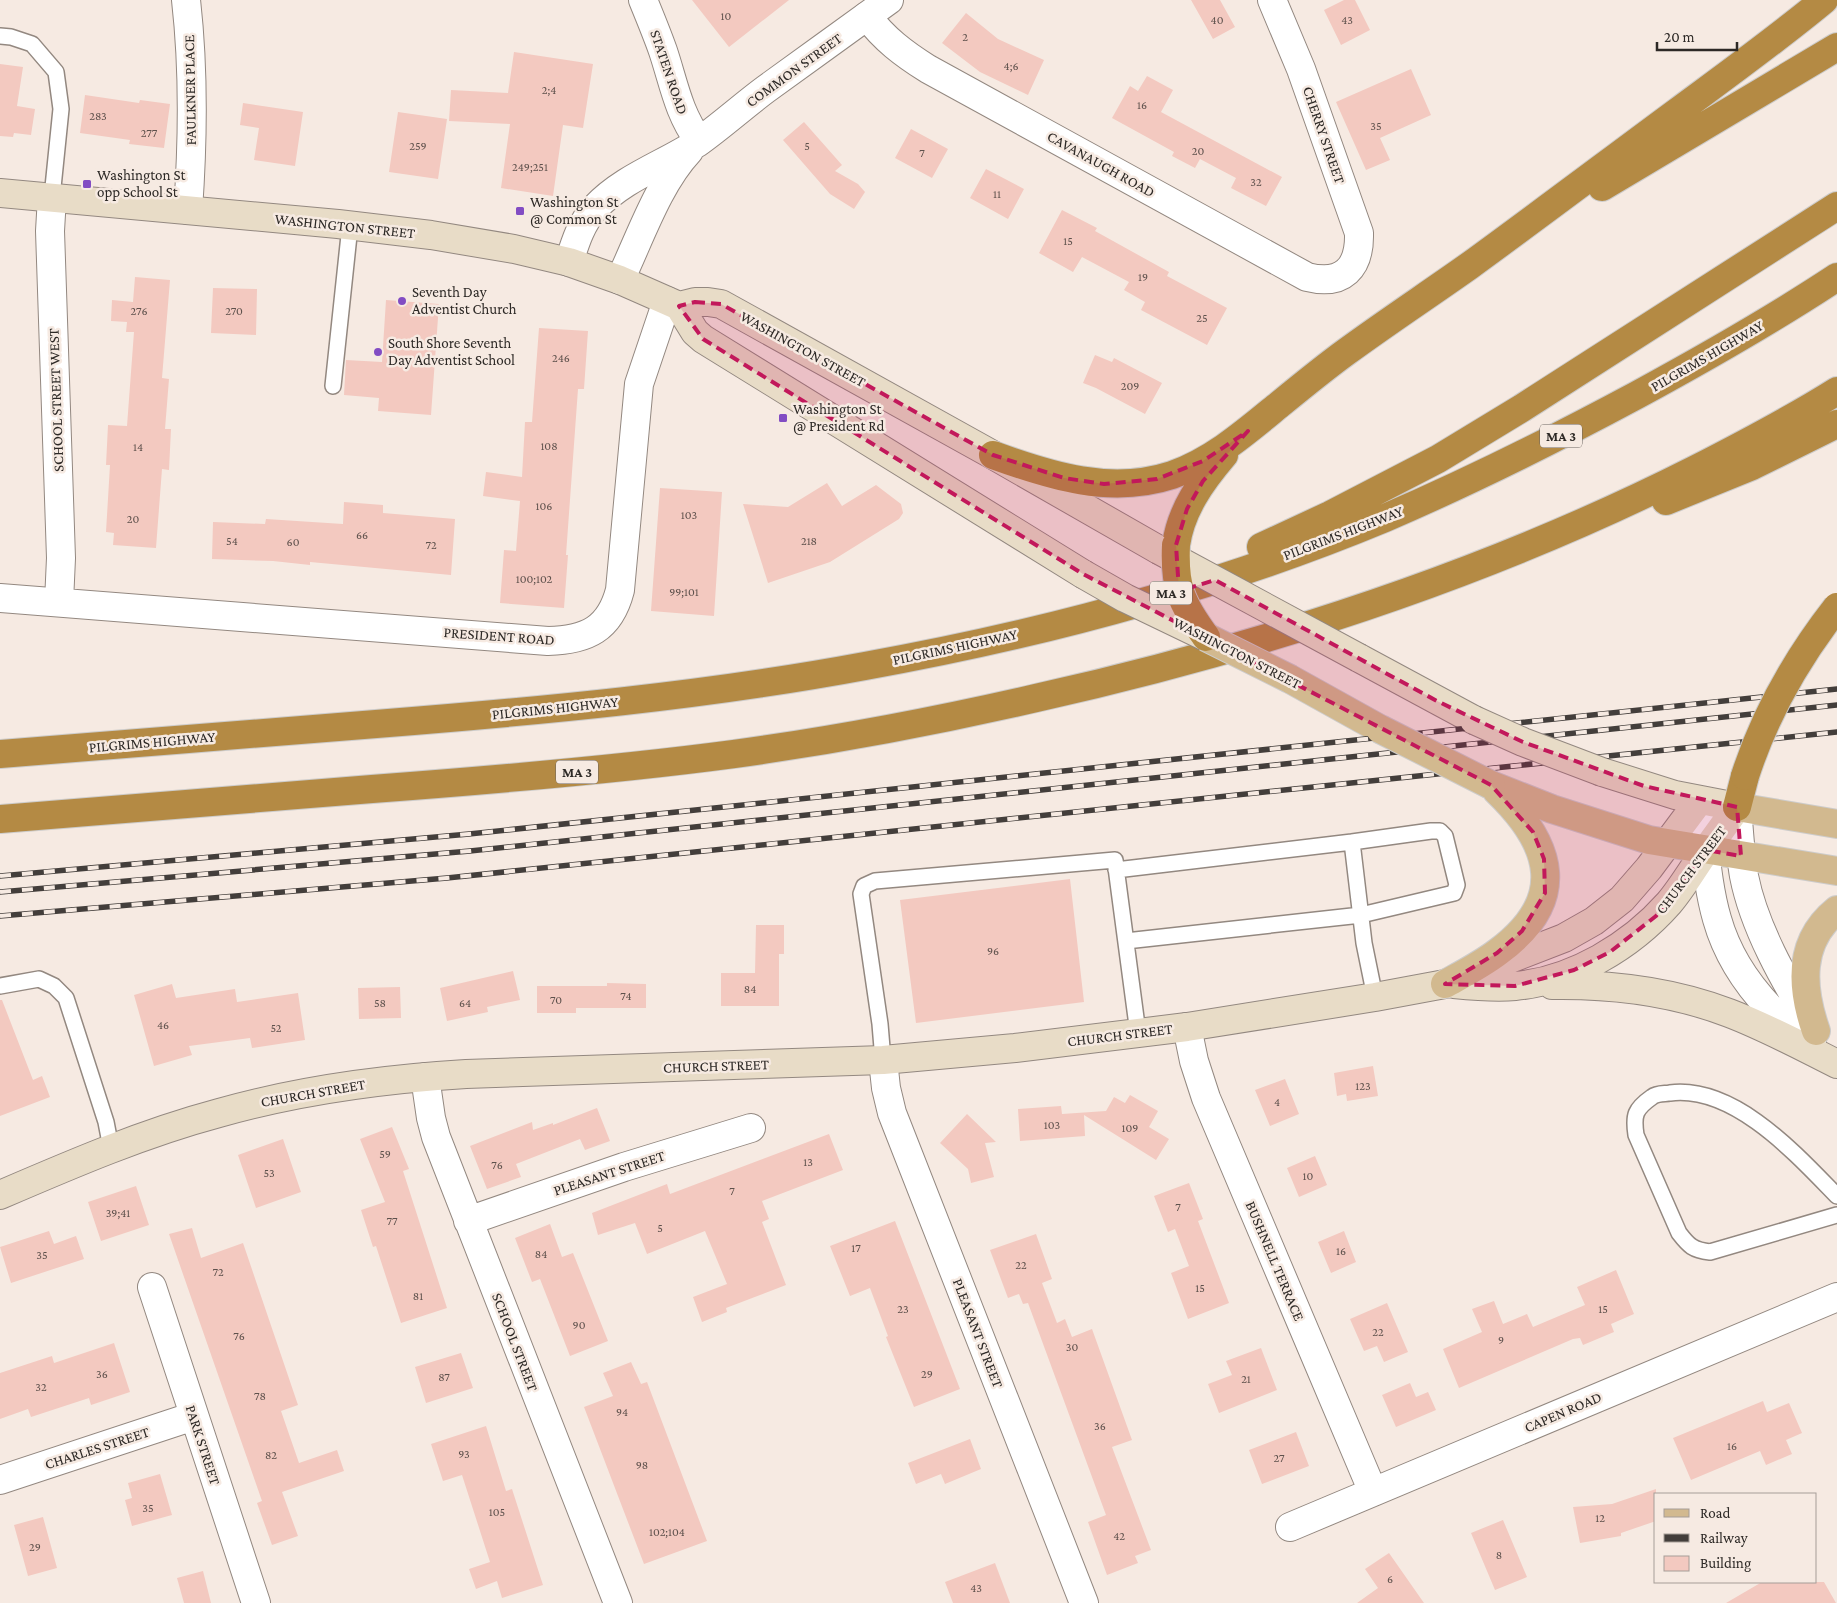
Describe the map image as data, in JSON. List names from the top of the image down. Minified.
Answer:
{"streets":{"highway":["PILGRIMS HIGHWAY","MA 3"],"main road":["WASHINGTON STREET","CHURCH STREET"],"street":["COMMON STREET","STATEN ROAD","FAULKNER PLACE","CHERRY STREET","CAVANAUGH ROAD","SCHOOL STREET WEST","PRESIDENT ROAD","PLEASANT STREET","BUSHNELL TERRACE","SCHOOL STREET","CAPEN ROAD","PARK STREET","CHARLES STREET"]},"crossings":[["COMMON STREET","STATEN ROAD"],["COMMON STREET","CAVANAUGH ROAD"],["COMMON STREET","WASHINGTON STREET"],["FAULKNER PLACE","WASHINGTON STREET"],["CHERRY STREET","CAVANAUGH ROAD"],["WASHINGTON STREET","SCHOOL STREET WEST"],["WASHINGTON STREET","PRESIDENT ROAD"],["WASHINGTON STREET","CHURCH STREET"],["SCHOOL STREET WEST","PRESIDENT ROAD"],["CHURCH STREET","PLEASANT STREET"],["CHURCH STREET","BUSHNELL TERRACE"],["CHURCH STREET","SCHOOL STREET"],["PLEASANT STREET","SCHOOL STREET"],["BUSHNELL TERRACE","CAPEN ROAD"],["PARK STREET","CHARLES STREET"]],"places":{"transit":["Washington St opp School St","Washington St @ Common St","Washington St @ President Rd"],"other":["Seventh Day Adventist Church","South Shore Seventh Day Adventist School"]},"house_numbers":["10","40","43","2","4;6","2;4","16","283","35","277","259","5","20","7","249;251","32","11","15","19","276","270","25","246","209","108","14","106","103","20","66","54","218","60","72","100;102","99;101","96","84","74","70","58","64","46","52","123","4","103","109","59","13","76","53","10","7","7","39;41","77","5","17","16","84","35","22","72","15","81","23","15","90","22","76","9","30","36","29","87","21","32","78","94","36","16","93","82","27","98","35","105","12","102;104","42","29","8","6","43"],"legend":["Road","Railway","Building"],"scale_bar":"20 m"}
